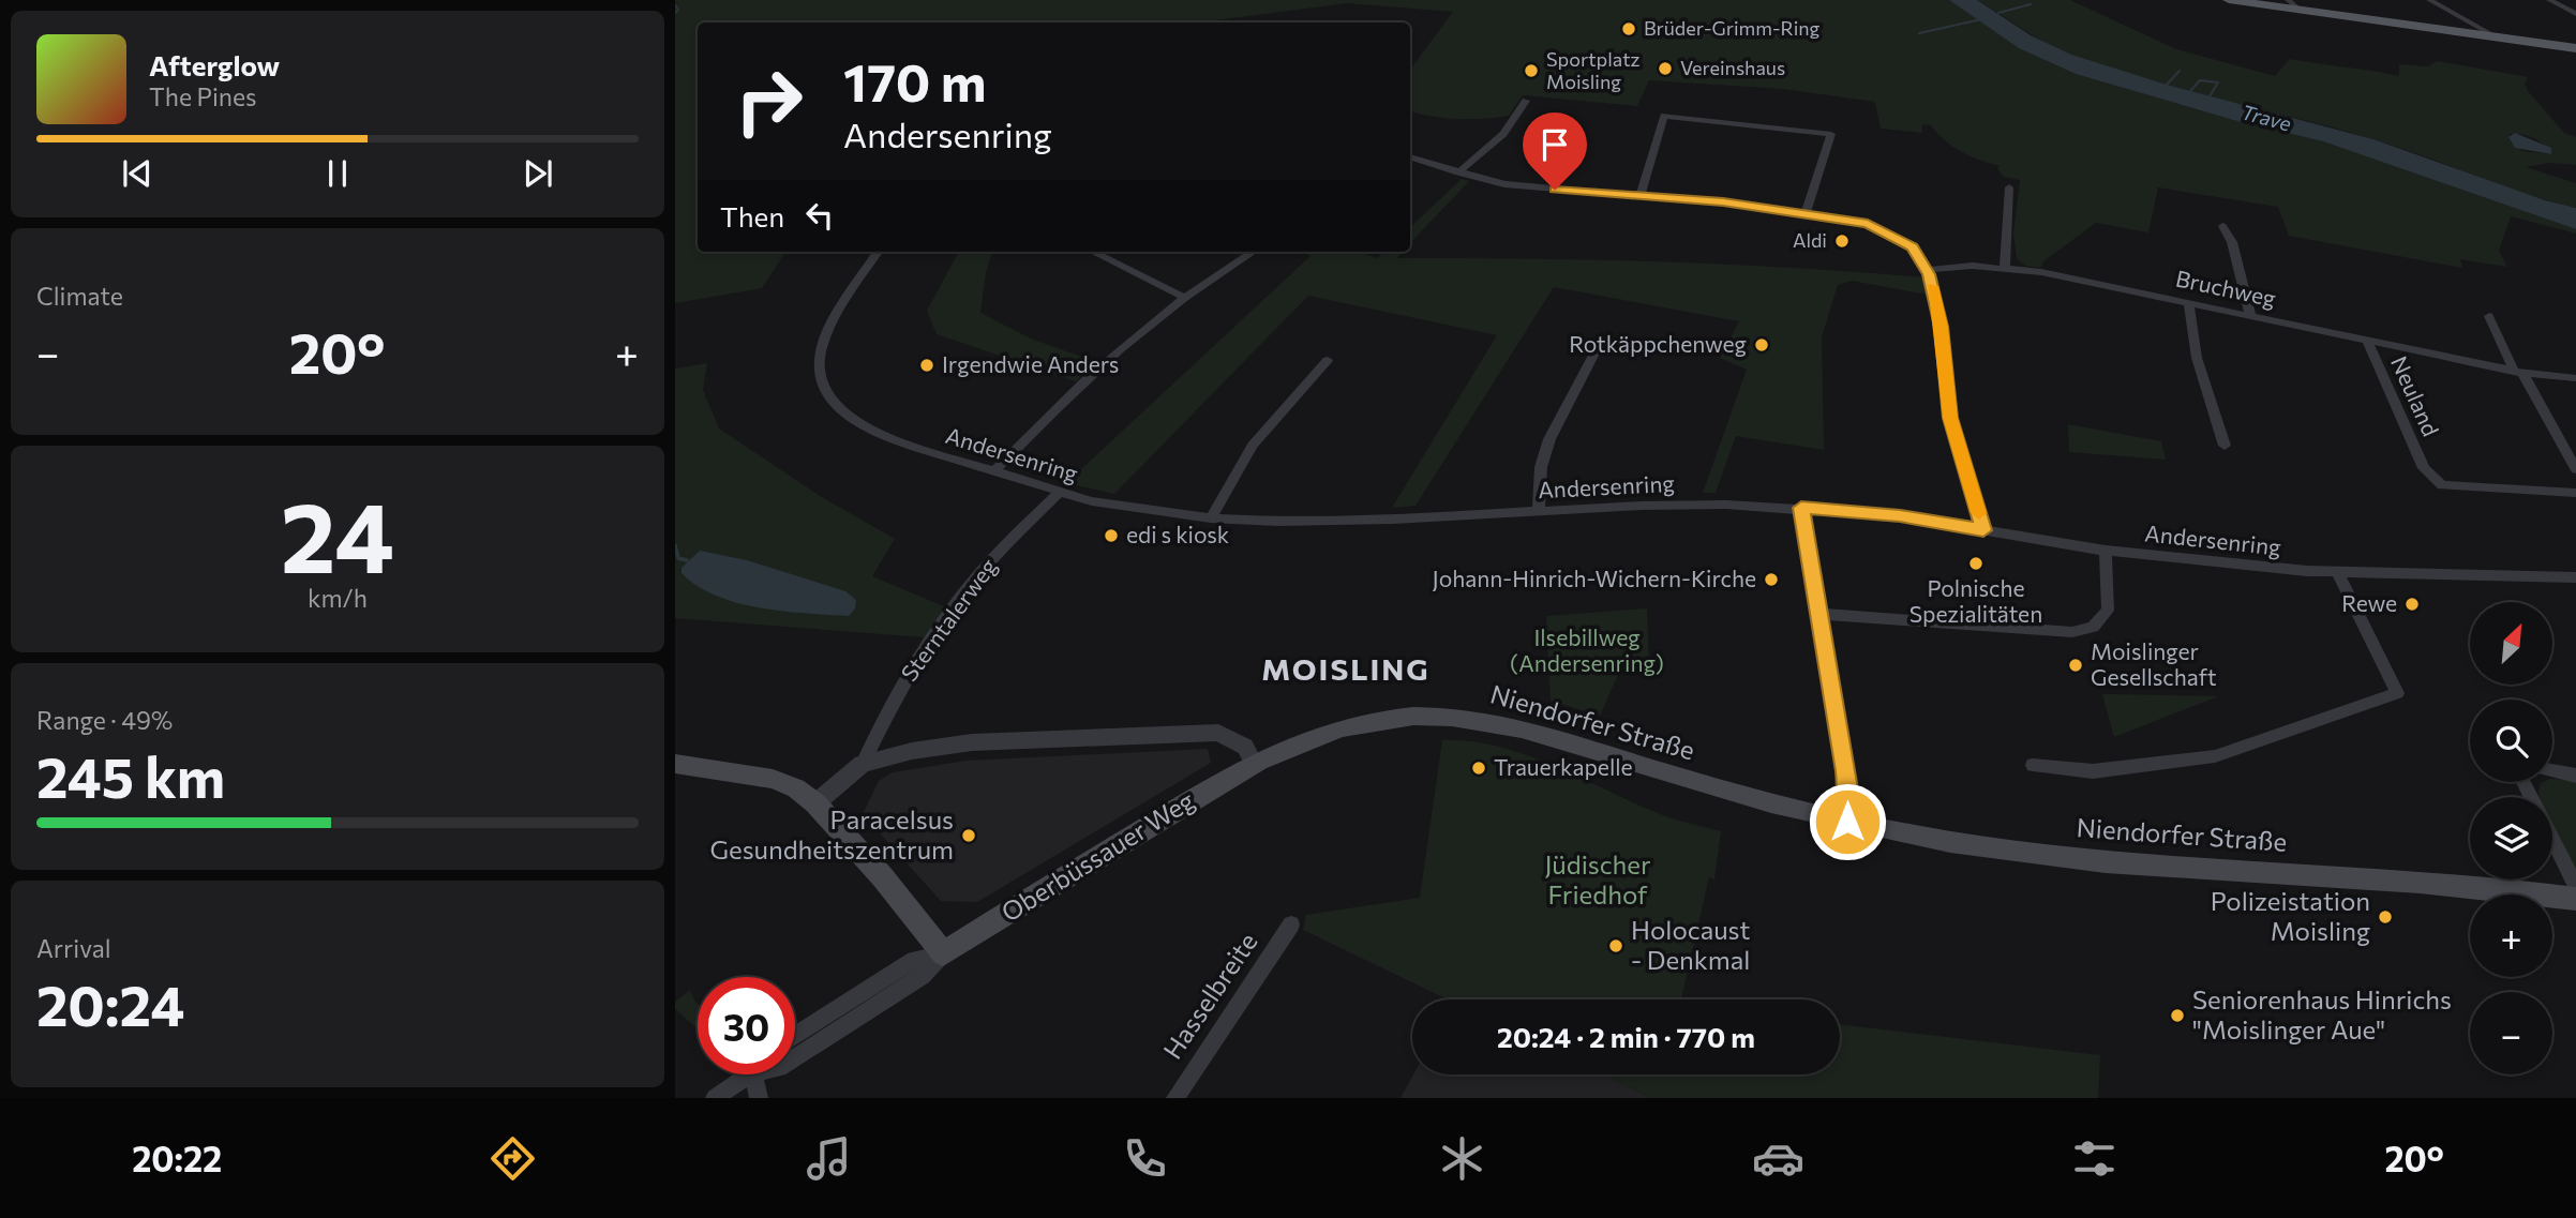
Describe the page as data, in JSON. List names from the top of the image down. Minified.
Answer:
{"streets":{"main road":["Niendorfer Straße","Oberbüssauer Weg"],"street":["Bruchweg","Neuland","Andersenring","Sterntalerweg","Hasselbreite"]},"crossings":[["Bruchweg","Neuland"],["Andersenring","Sterntalerweg"],["Niendorfer Straße","Oberbüssauer Weg"]],"districts":["MOISLING"],"water":["Trave"],"parks":["Ilsebillweg (Andersenring)","Jüdischer Friedhof"],"places":["Brüder-Grimm-Ring","Vereinshaus","Sportplatz Moisling","Aldi","Rotkäppchenweg","Irgendwie Anders","edi s kiosk","Polnische Spezialitäten","Johann-Hinrich-Wichern-Kirche","Rewe","Moislinger Gesellschaft","Trauerkapelle","Paracelsus Gesundheitszentrum","Polizeistation Moisling","Holocaust - Denkmal","Seniorenhaus Hinrichs \"Moislinger Aue\""],"north":"top right","page":{"turn":["170 m","Andersenring"],"song":["Afterglow","The Pines"],"then":"Then","tile":["Climate",["24","km/h"],["Range · 49%","245 km"],["Arrival","20:24"]],"heat":["−","20°","+"],"map_buttons":["+","−"],"limit":"30","trip":"20:24 · 2 min · 770 m","tabs":["20:22","20°"]}}
